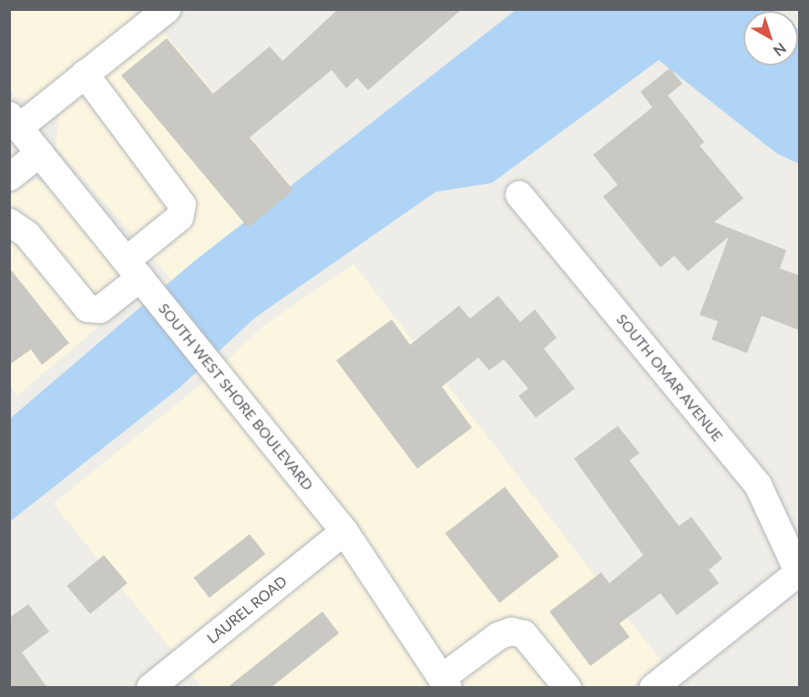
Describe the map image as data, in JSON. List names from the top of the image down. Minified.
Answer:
{"streets":{"street":["SOUTH OMAR AVENUE","SOUTH WEST SHORE BOULEVARD","LAUREL ROAD"]},"crossings":[["SOUTH WEST SHORE BOULEVARD","LAUREL ROAD"]],"north":"bottom right"}
